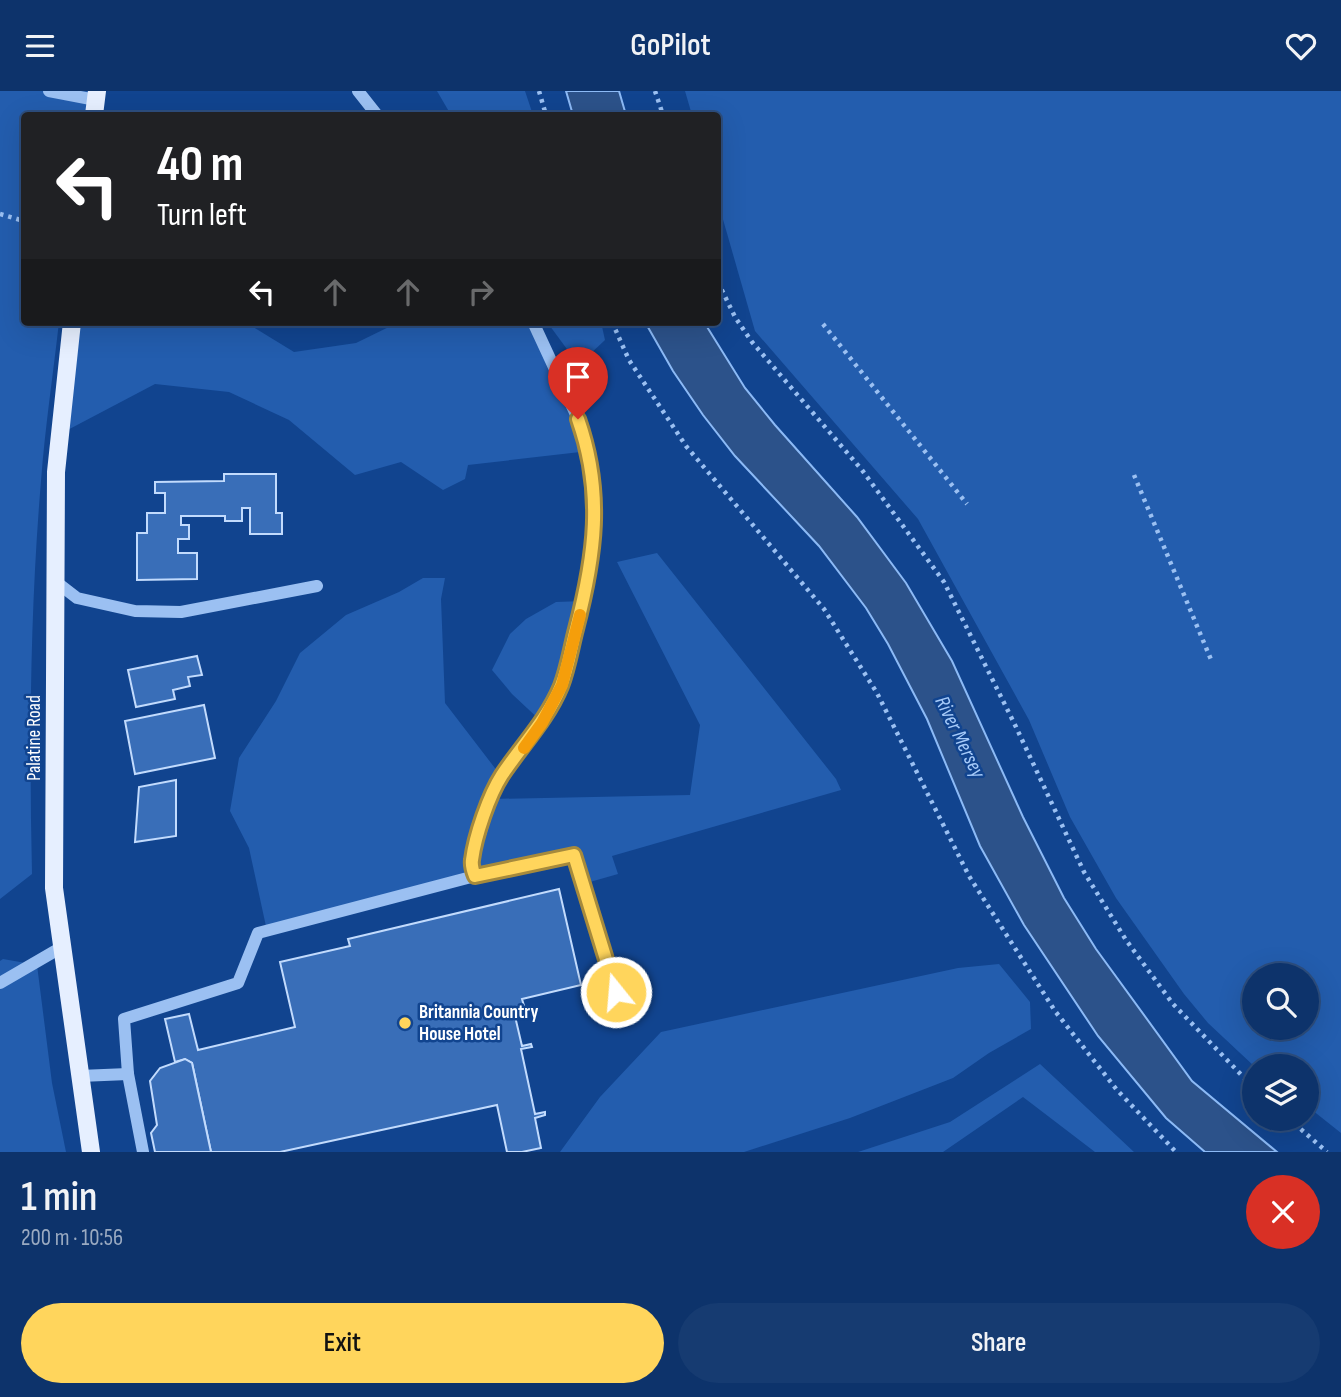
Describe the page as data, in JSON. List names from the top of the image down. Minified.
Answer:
{"streets":{"main road":["Palatine Road"]},"water":["River Mersey"],"places":["Britannia Country House Hotel"],"page":{"header":"GoPilot","turn":["40 m","Turn left"],"heading":["1 min","200 m · 10:56"],"buttons":["Exit","Share"]}}
